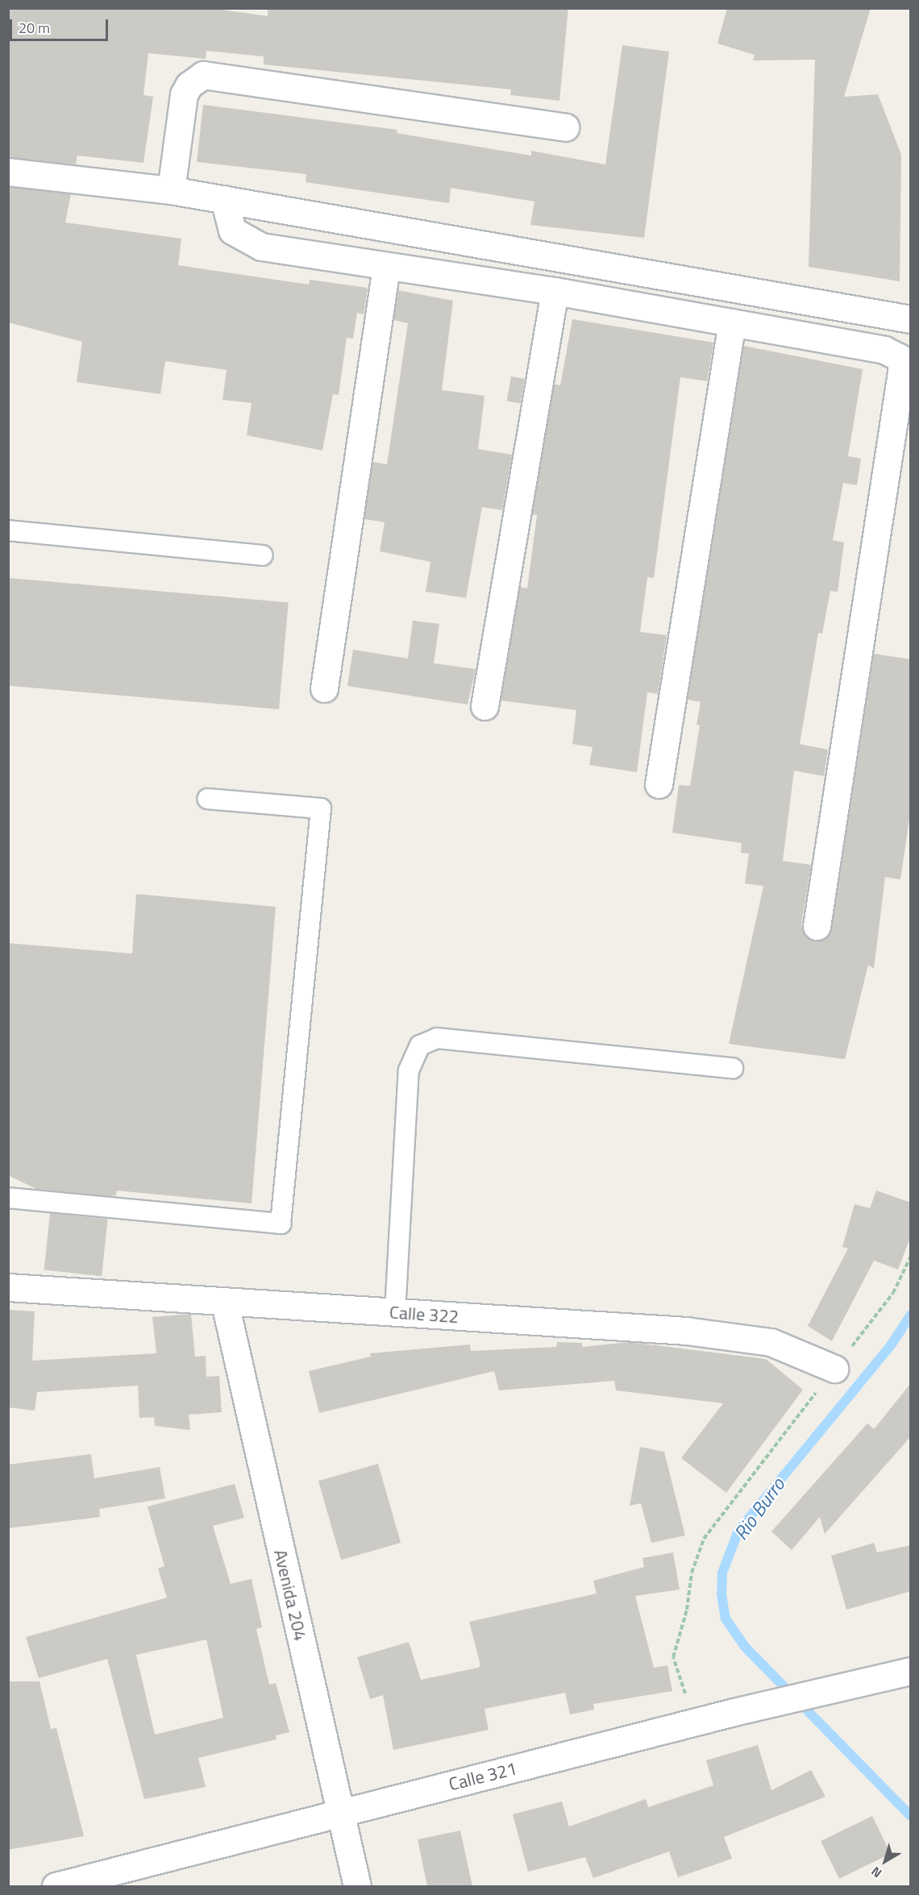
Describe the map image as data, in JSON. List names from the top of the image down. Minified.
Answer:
{"streets":{"street":["Calle 322","Avenida 204","Calle 321"]},"crossings":[["Calle 322","Avenida 204"],["Avenida 204","Calle 321"]],"water":["Rio Burro"],"scale_bar":"20 m","north":"bottom left"}
